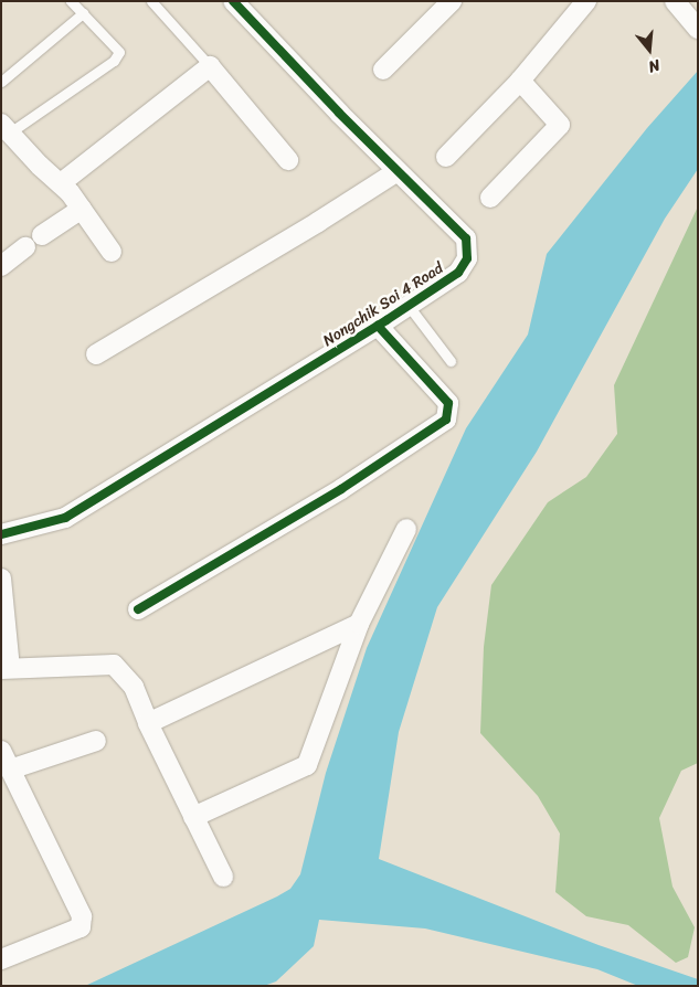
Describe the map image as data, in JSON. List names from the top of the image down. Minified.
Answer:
{"streets":{"street":["Nongchik Soi 4 Road"]},"north":"bottom"}
